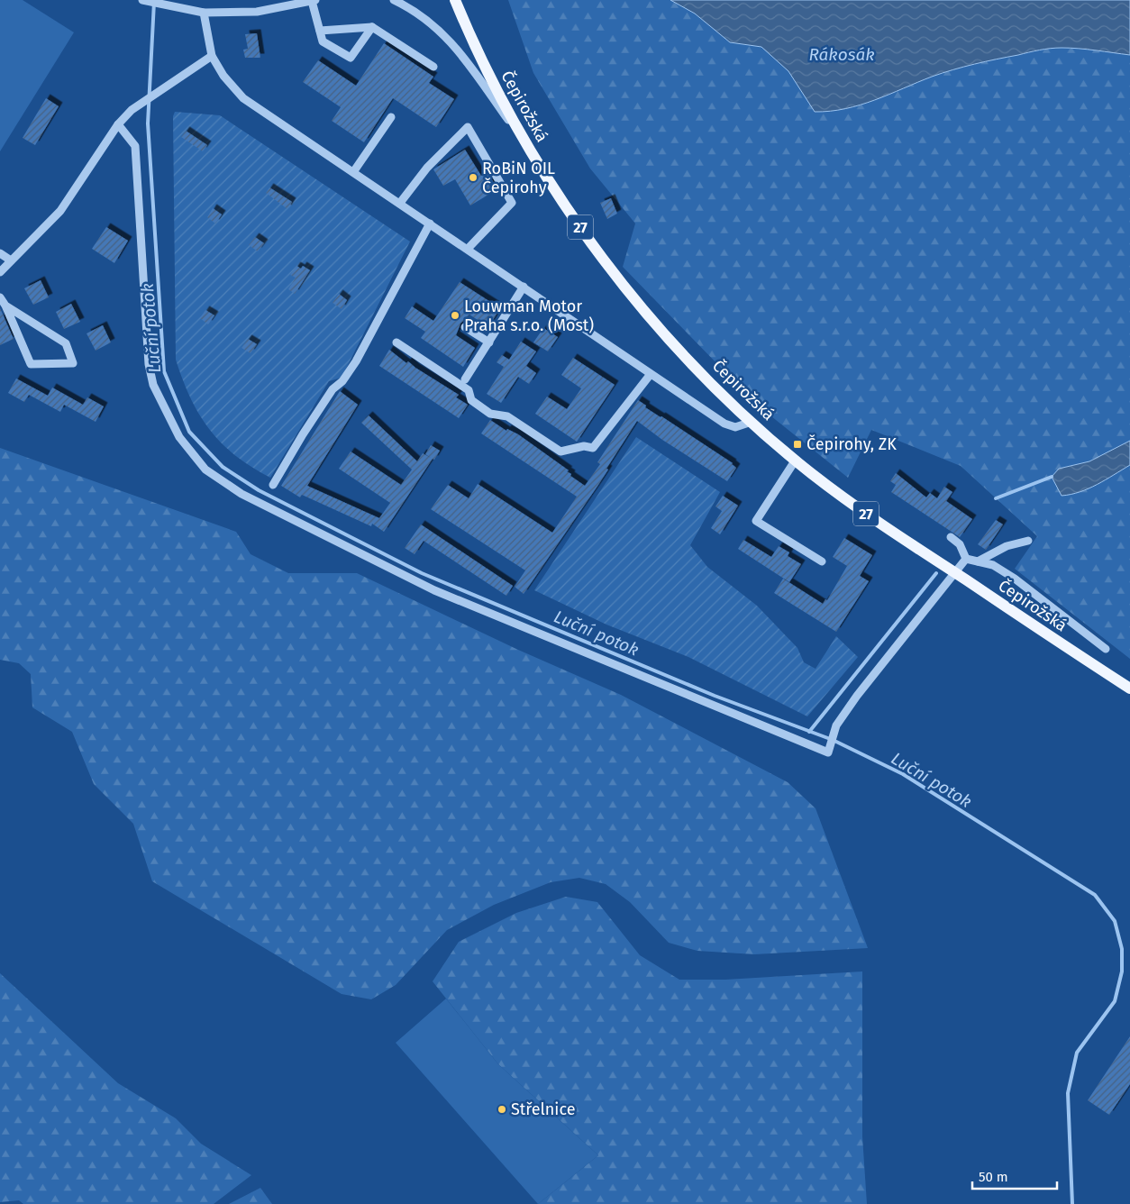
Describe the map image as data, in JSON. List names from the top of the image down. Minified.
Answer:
{"streets":{"main road":["Čepirožská","27"]},"water":["Rákosák","Luční potok"],"places":{"other":["RoBiN OIL Čepirohy","Louwman Motor Praha s.r.o. (Most)","Střelnice"],"transit":["Čepirohy, ZK"]},"scale_bar":"50 m"}
